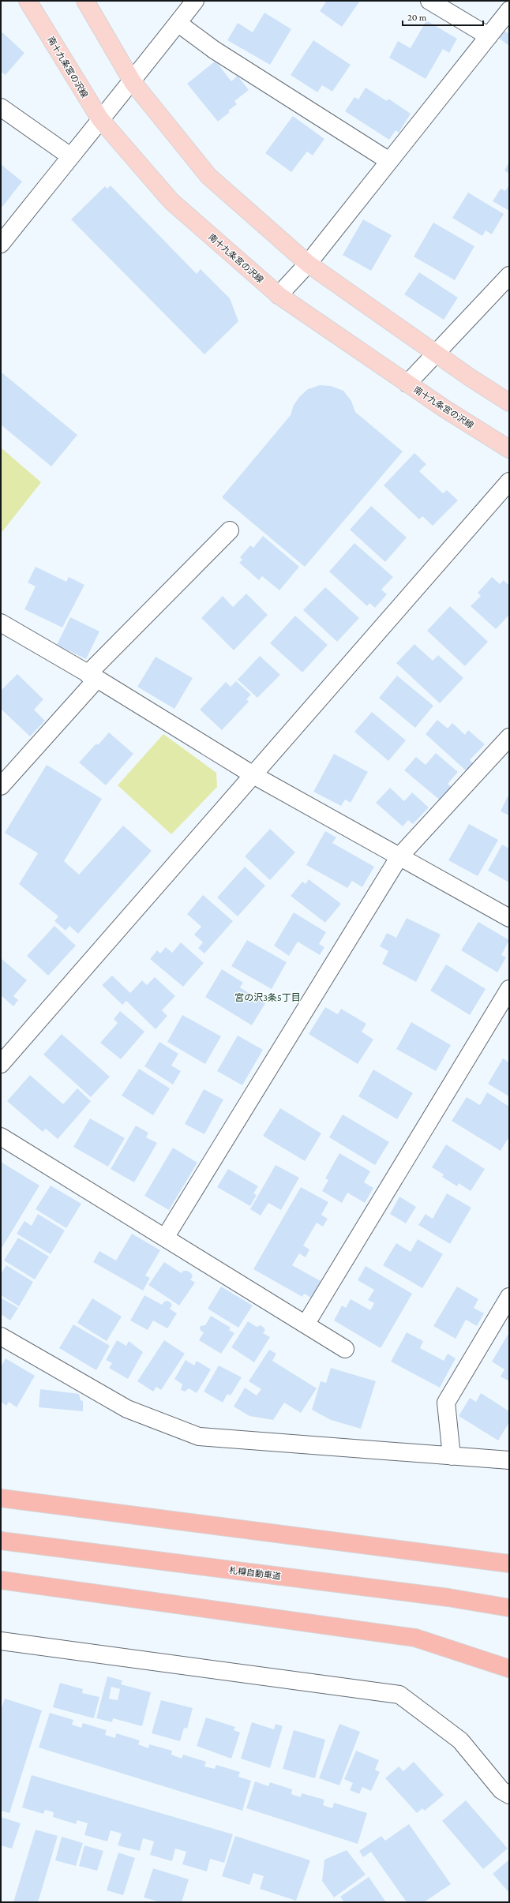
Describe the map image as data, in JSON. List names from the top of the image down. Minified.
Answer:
{"streets":{"highway":["札樽自動車道"],"main road":["南十九条宮の沢線"]},"districts":["宮の沢3条5丁目"],"scale_bar":"20 m"}
